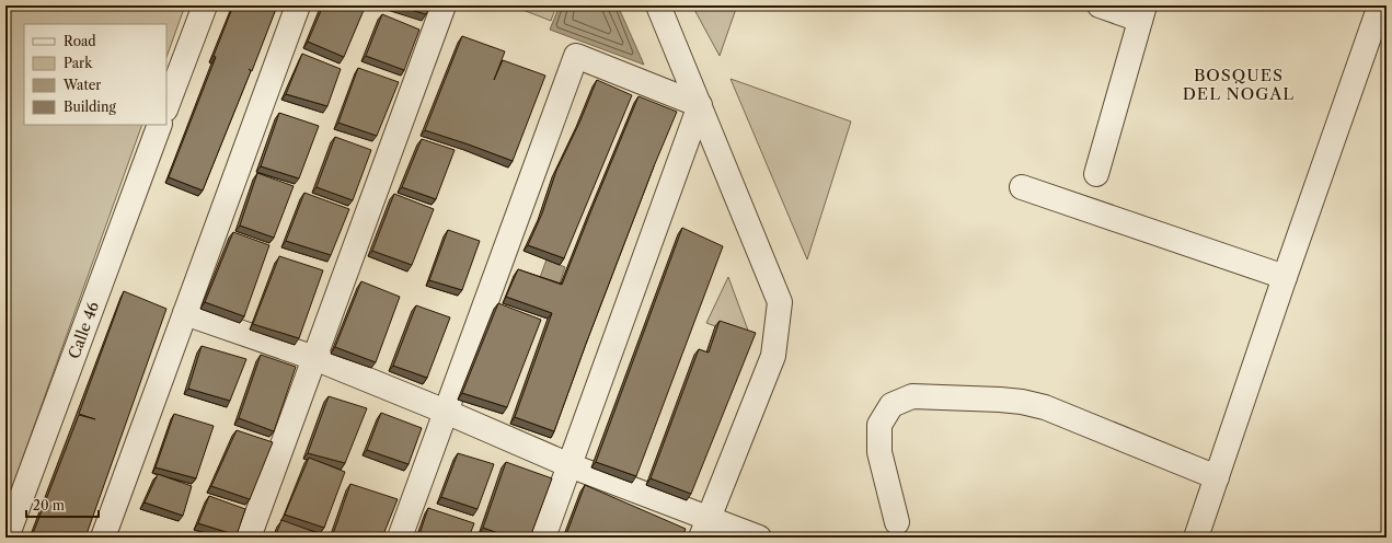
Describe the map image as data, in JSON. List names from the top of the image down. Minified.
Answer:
{"streets":{"street":["Calle 46"]},"districts":["BOSQUES DEL NOGAL"],"legend":["Road","Park","Water","Building"],"scale_bar":"20 m"}
